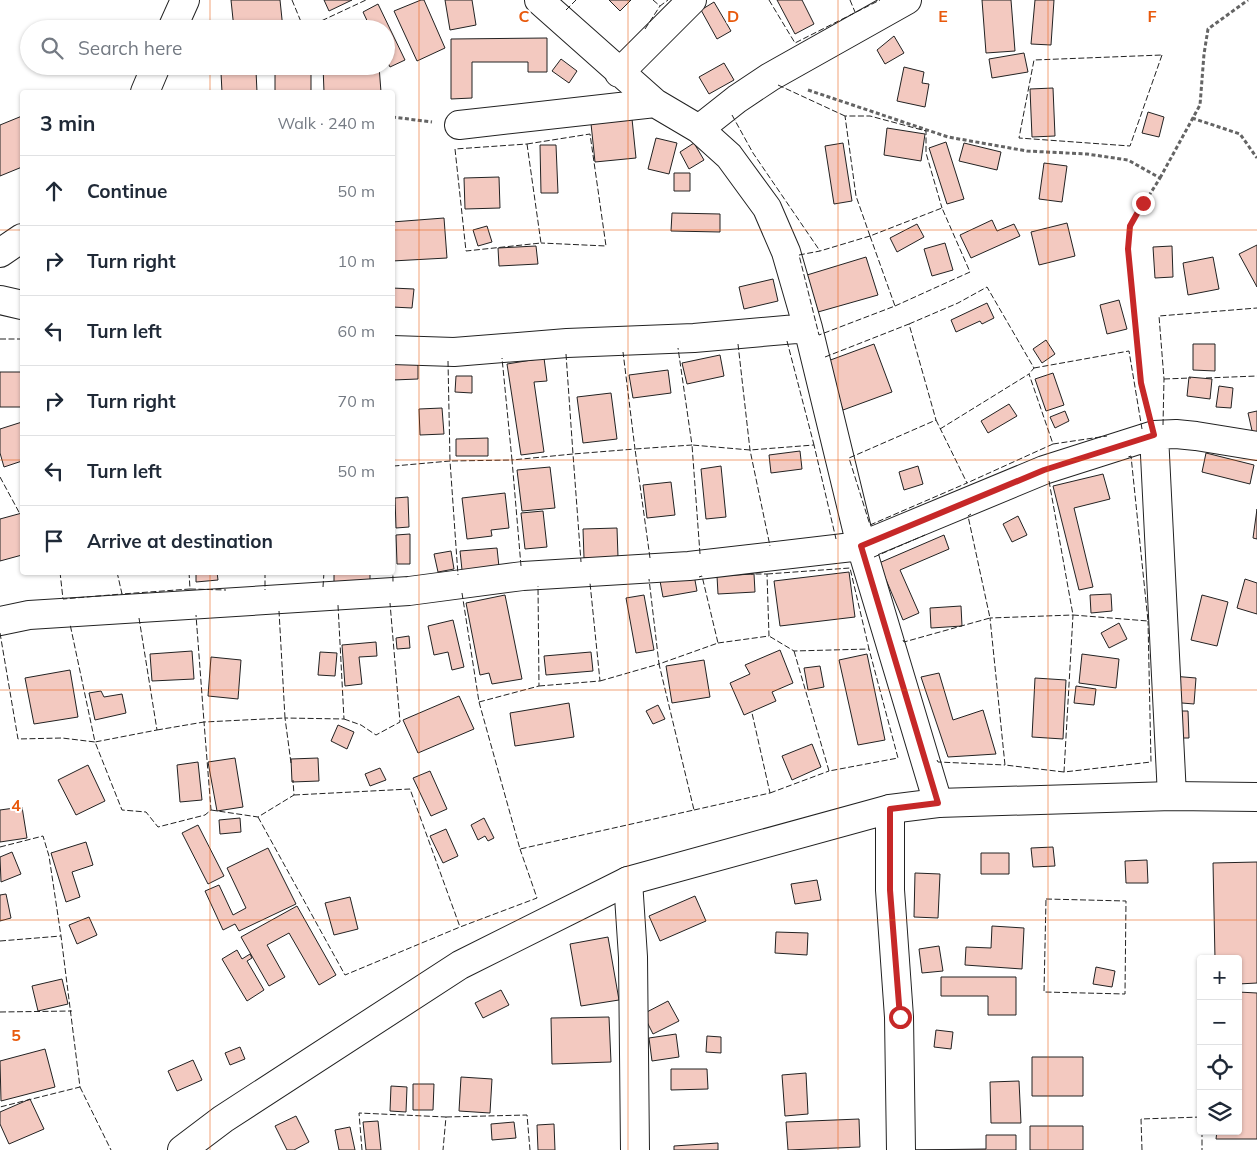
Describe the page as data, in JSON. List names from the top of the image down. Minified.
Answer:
{"page":{"search":"Search here","heading":["3 min","Walk · 240 m"],"list":[["Continue","50 m"],["Turn right","10 m"],["Turn left","60 m"],["Turn right","70 m"],["Turn left","50 m"],"Arrive at destination"],"map_buttons":["+","−"]},"grid":{"columns":["C","D","E","F"],"rows":["4","5"]}}
